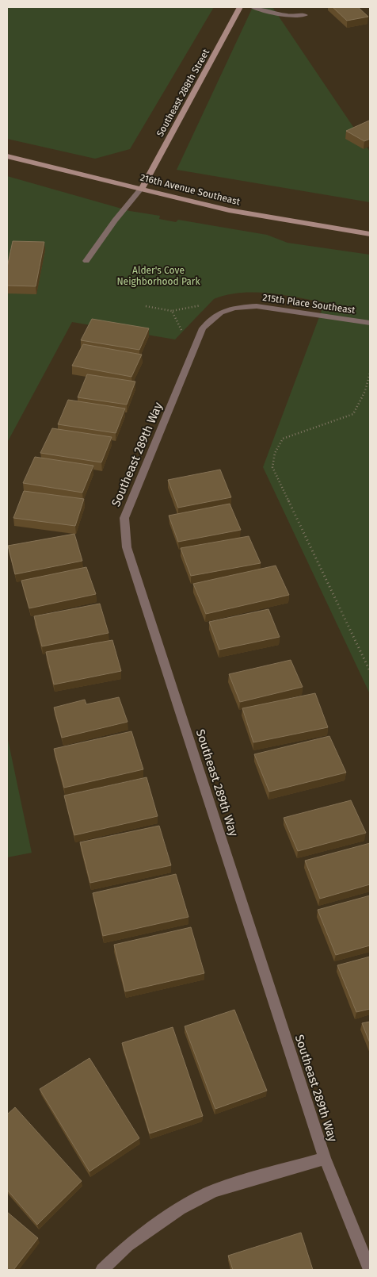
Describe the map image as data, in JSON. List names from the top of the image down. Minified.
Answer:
{"streets":{"street":["Southeast 288th Street","216th Avenue Southeast","215th Place Southeast","Southeast 289th Way"]},"crossings":[["Southeast 288th Street","216th Avenue Southeast"],["215th Place Southeast","Southeast 289th Way"]],"parks":["Alder's Cove Neighborhood Park"]}
